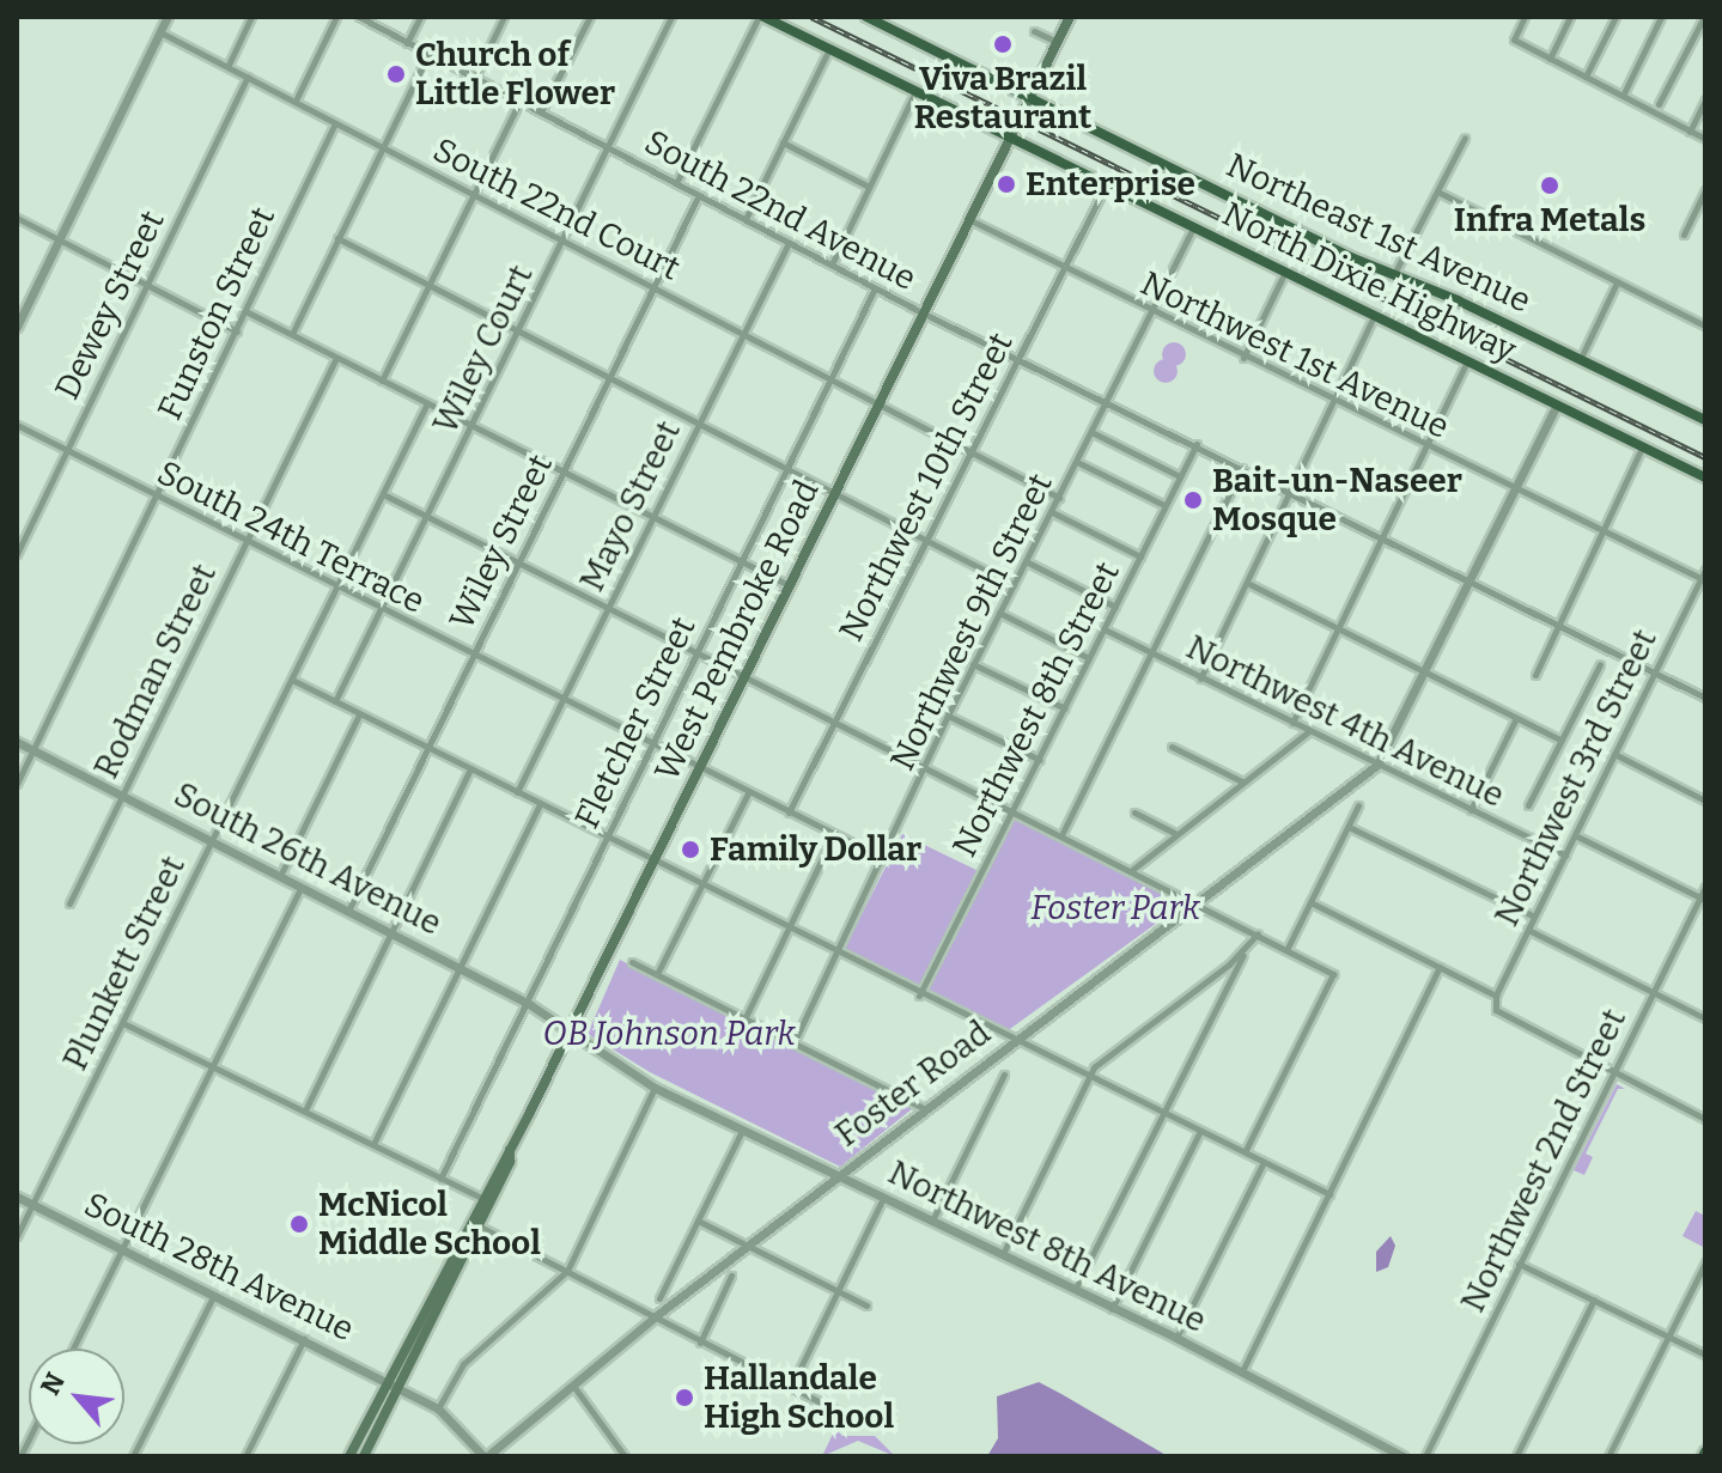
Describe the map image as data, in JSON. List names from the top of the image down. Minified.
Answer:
{"streets":{"main road":["Northeast 1st Avenue","North Dixie Highway","West Pembroke Road"],"street":["South 22nd Court","South 22nd Avenue","Dewey Street","Funston Street","Wiley Court","Northwest 1st Avenue","Northwest 10th Street","Mayo Street","South 24th Terrace","Wiley Street","Northwest 9th Street","Rodman Street","Northwest 8th Street","Northwest 4th Avenue","Fletcher Street","Northwest 3rd Street","South 26th Avenue","Plunkett Street","Foster Road","Northwest 2nd Street","Northwest 8th Avenue","South 28th Avenue"]},"crossings":[["South 22nd Court","Dewey Street"],["South 22nd Court","Funston Street"],["South 22nd Court","Wiley Court"],["South 22nd Court","Northwest 10th Street"],["South 22nd Court","Mayo Street"],["South 22nd Court","Wiley Street"],["South 22nd Court","Northwest 9th Street"],["South 22nd Court","West Pembroke Road"],["South 22nd Court","Fletcher Street"],["South 22nd Avenue","Wiley Court"],["South 22nd Avenue","Northwest 10th Street"],["South 22nd Avenue","Mayo Street"],["South 22nd Avenue","Wiley Street"],["South 22nd Avenue","Northwest 9th Street"],["South 22nd Avenue","West Pembroke Road"],["South 22nd Avenue","Northwest 8th Street"],["South 22nd Avenue","Fletcher Street"],["South 22nd Avenue","Northwest 3rd Street"],["Northeast 1st Avenue","West Pembroke Road"],["North Dixie Highway","Northwest 10th Street"],["North Dixie Highway","Northwest 9th Street"],["North Dixie Highway","West Pembroke Road"],["Dewey Street","South 24th Terrace"],["Funston Street","South 24th Terrace"],["Funston Street","South 26th Avenue"],["Wiley Court","South 24th Terrace"],["Northwest 1st Avenue","Northwest 10th Street"],["Northwest 1st Avenue","Northwest 9th Street"],["Northwest 1st Avenue","West Pembroke Road"],["Northwest 1st Avenue","Northwest 3rd Street"],["Northwest 10th Street","South 24th Terrace"],["Mayo Street","South 24th Terrace"],["South 24th Terrace","Wiley Street"],["South 24th Terrace","Northwest 9th Street"],["South 24th Terrace","West Pembroke Road"],["South 24th Terrace","Rodman Street"],["South 24th Terrace","Fletcher Street"],["South 24th Terrace","Plunkett Street"],["Wiley Street","South 26th Avenue"],["West Pembroke Road","South 26th Avenue"],["West Pembroke Road","Northwest 8th Avenue"],["West Pembroke Road","South 28th Avenue"],["Rodman Street","South 26th Avenue"],["Northwest 8th Street","Northwest 4th Avenue"],["Northwest 4th Avenue","Northwest 3rd Street"],["Northwest 4th Avenue","Foster Road"],["Fletcher Street","South 26th Avenue"],["Northwest 3rd Street","Northwest 2nd Street"],["South 26th Avenue","Plunkett Street"],["South 26th Avenue","Northwest 8th Avenue"],["Plunkett Street","South 28th Avenue"],["Foster Road","Northwest 8th Avenue"],["Foster Road","South 28th Avenue"]],"parks":["Foster Park","OB Johnson Park"],"places":["Viva Brazil Restaurant","Church of Little Flower","Enterprise","Infra Metals","Bait-un-Naseer Mosque","Family Dollar","McNicol Middle School","Hallandale High School"],"north":"top left"}
